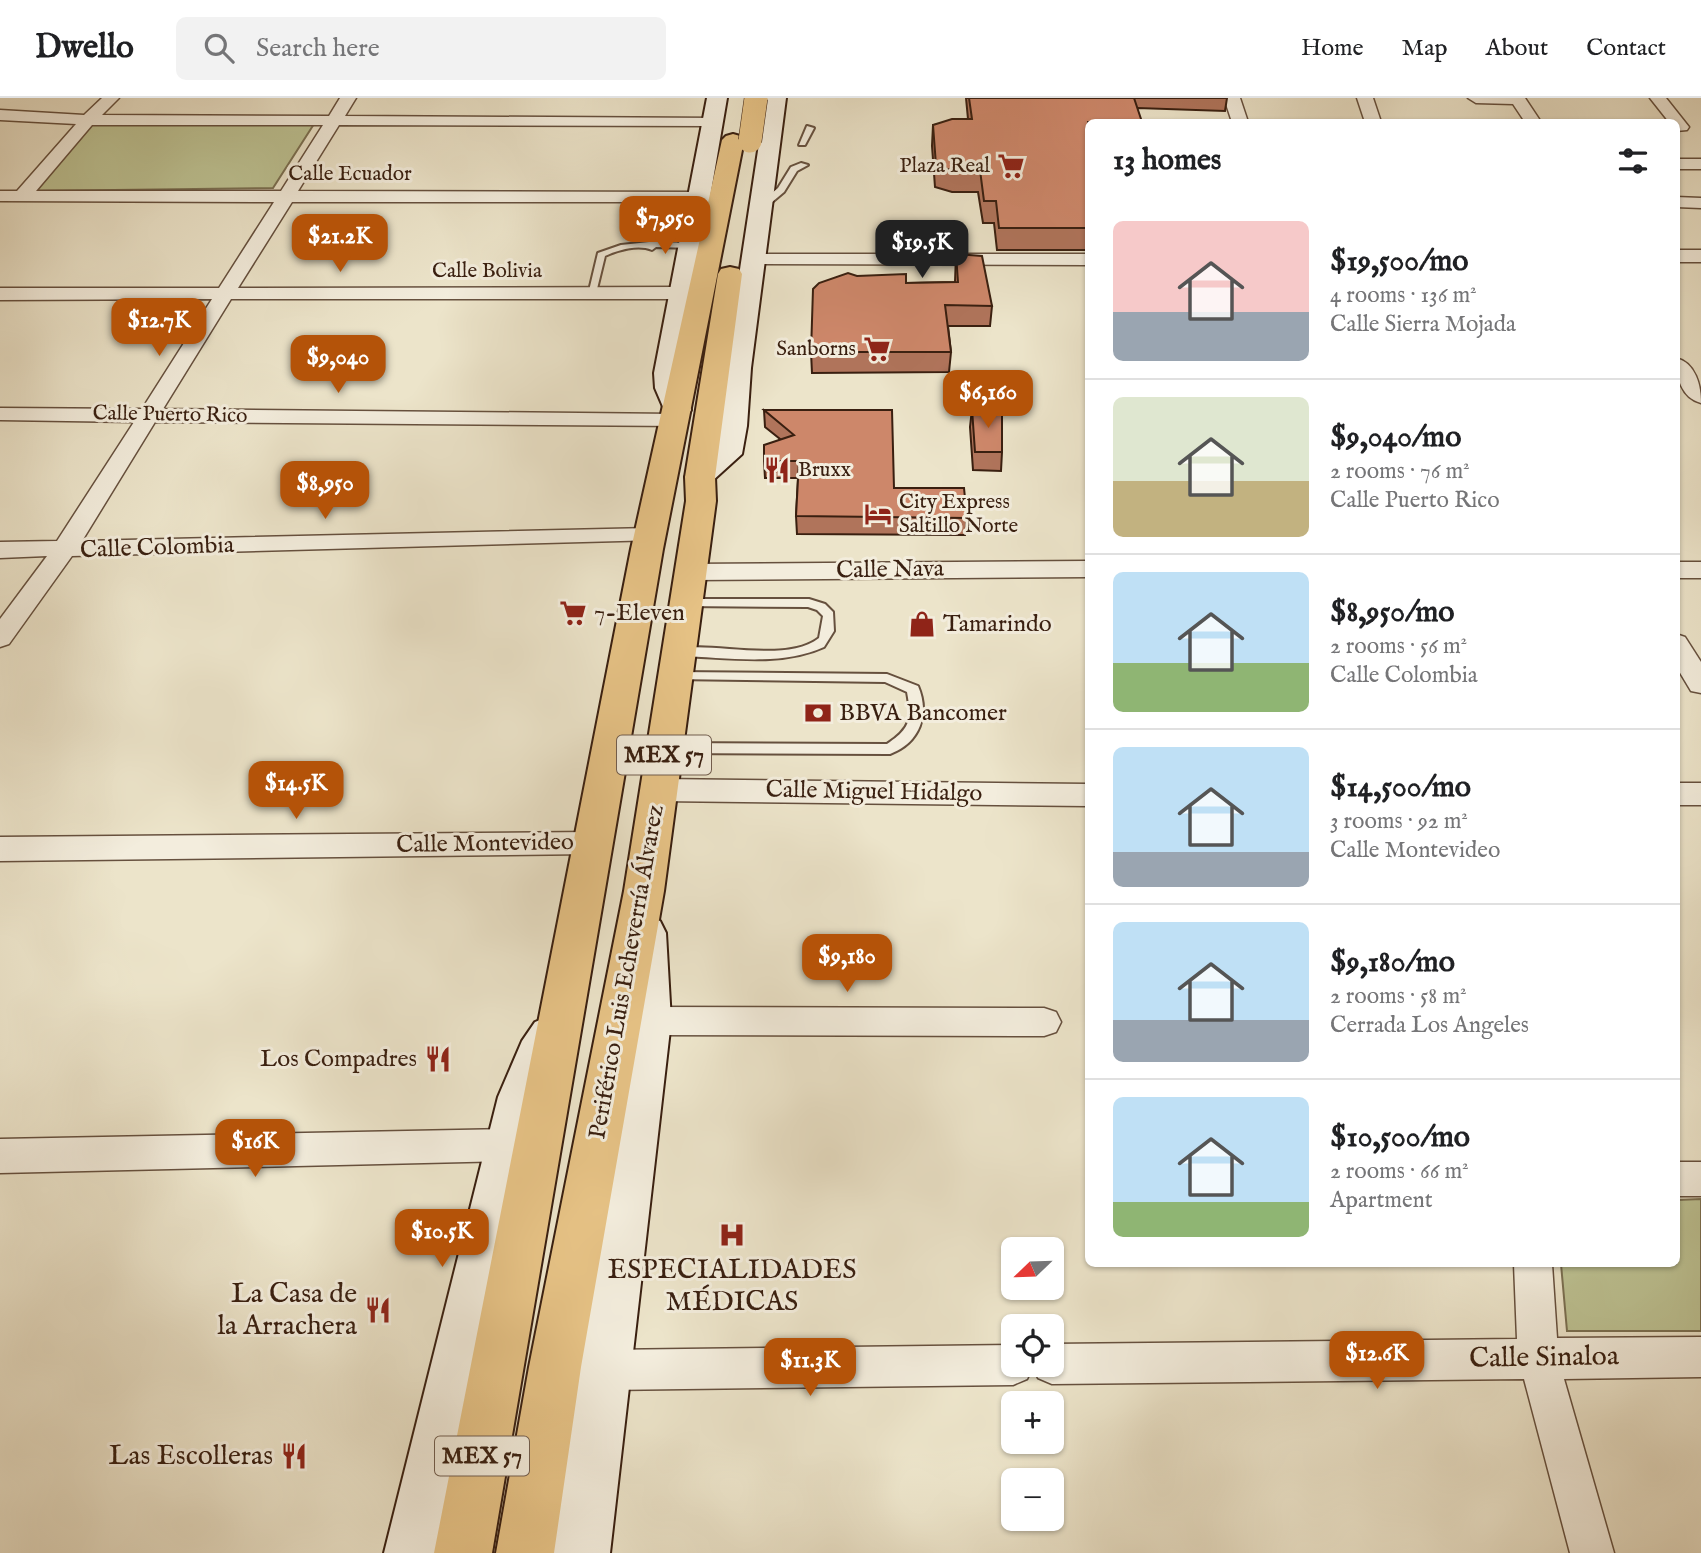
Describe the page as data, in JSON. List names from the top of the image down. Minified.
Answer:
{"streets":{"highway":["MEX 57","Periférico Luis Echeverría Álvarez"],"street":["Calle Ecuador","Calle Bolivia","Calle Puerto Rico","Calle Colombia","Calle Nava","Calle Miguel Hidalgo","Calle Montevideo","Calle Sinaloa"]},"crossings":[["Calle Puerto Rico","Periférico Luis Echeverría Álvarez"],["Calle Colombia","Periférico Luis Echeverría Álvarez"],["Calle Nava","Periférico Luis Echeverría Álvarez"],["Calle Miguel Hidalgo","Periférico Luis Echeverría Álvarez"],["Calle Montevideo","Periférico Luis Echeverría Álvarez"]],"places":{"supermarket":["Plaza Real","Sanborns","7-Eleven"],"restaurant":["Bruxx","Los Compadres","La Casa de la Arrachera","Las Escolleras"],"hotel":["City Express Saltillo Norte"],"shop":["Tamarindo"],"bank":["BBVA Bancomer"],"hospital":["ESPECIALIDADES MÉDICAS"]},"north":"bottom left","page":{"header":"Dwello","search":"Search here","nav":["Home","Map","About","Contact"],"heading":"13 homes","price":["$7,950","$21.2K","$19.5K","$12.7K","$9,040","$6,160","$8,950","$14.5K","$9,180","$16K","$10.5K","$12.6K","$11.3K"],"list":[{"name":"$19,500/mo","note":"4 rooms · 136 m² · Calle Sierra Mojada"},{"name":"$9,040/mo","note":"2 rooms · 76 m² · Calle Puerto Rico"},{"name":"$8,950/mo","note":"2 rooms · 56 m² · Calle Colombia"},{"name":"$14,500/mo","note":"3 rooms · 92 m² · Calle Montevideo"},{"name":"$9,180/mo","note":"2 rooms · 58 m² · Cerrada Los Angeles"},{"name":"$10,500/mo","note":"2 rooms · 66 m² · Apartment"}],"map_buttons":["+","−"]}}
